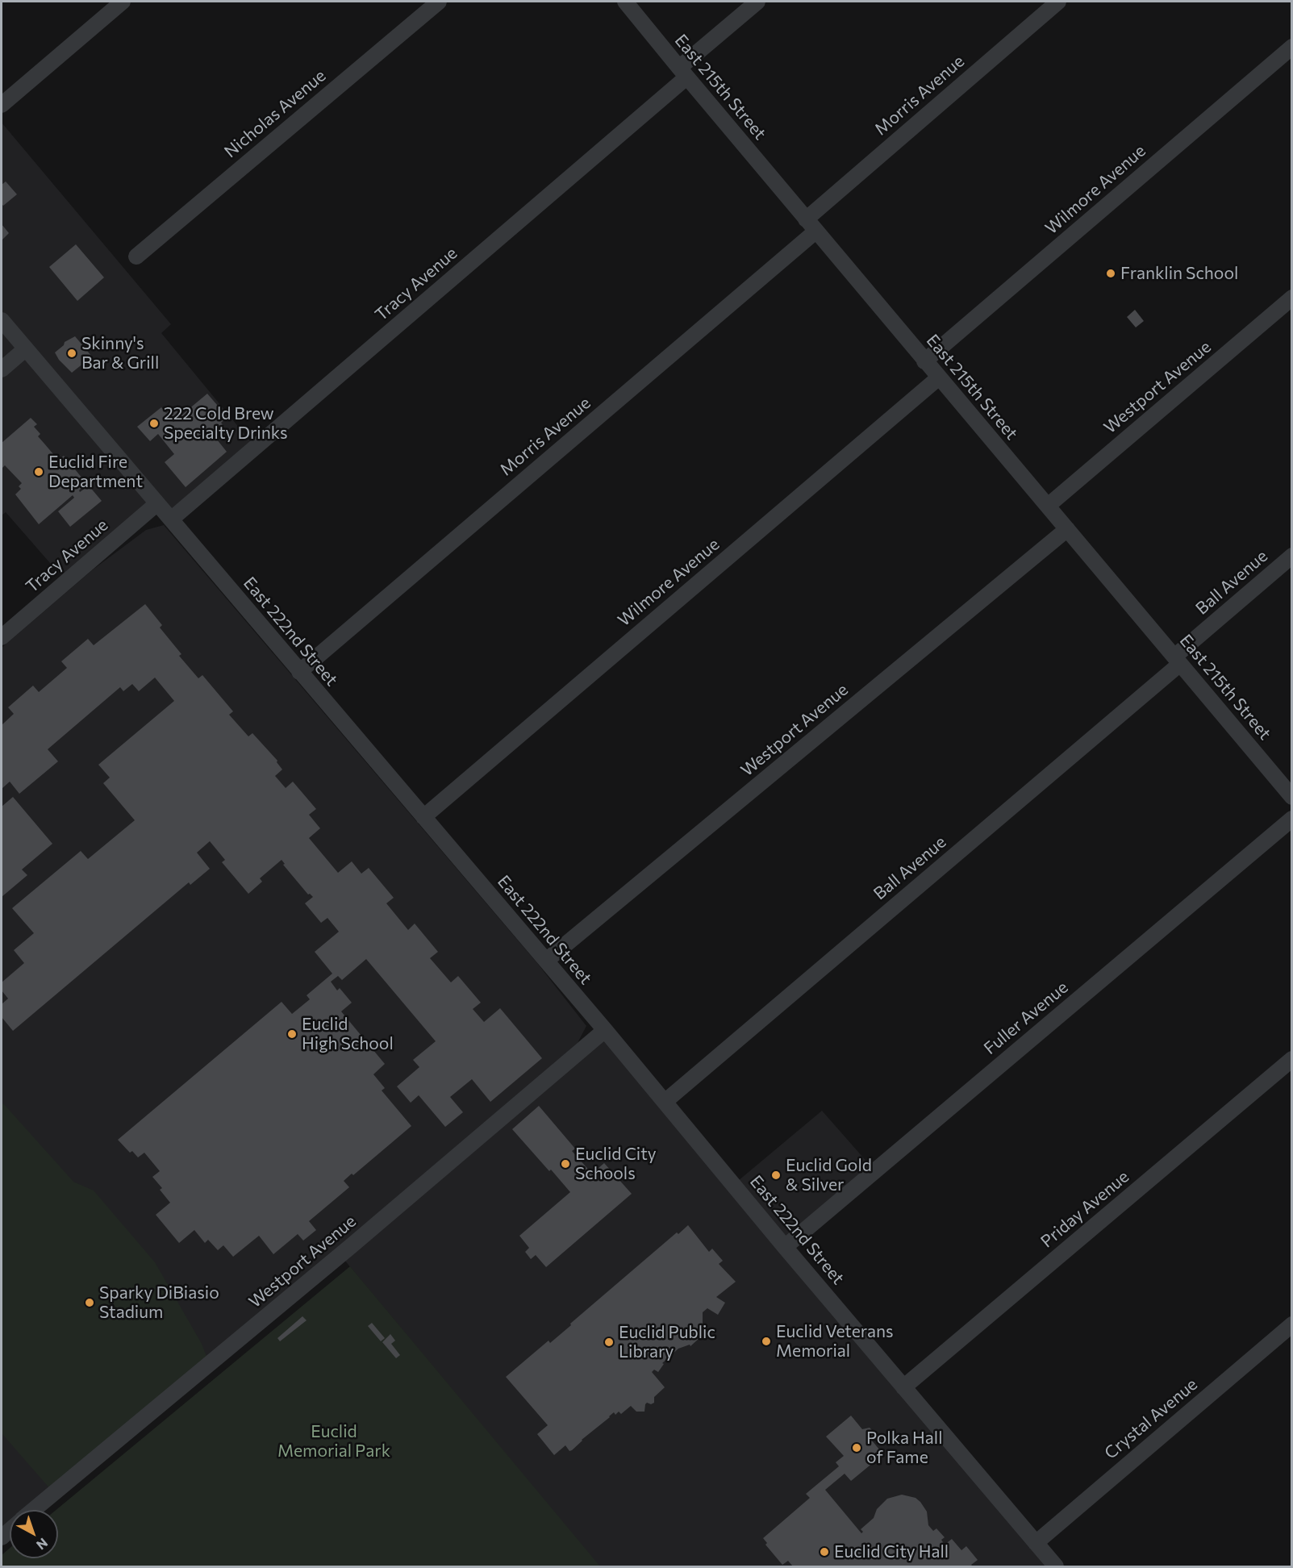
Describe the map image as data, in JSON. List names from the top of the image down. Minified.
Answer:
{"streets":{"street":["East 215th Street","Morris Avenue","Nicholas Avenue","Wilmore Avenue","Tracy Avenue","Westport Avenue","Ball Avenue","East 222nd Street","Fuller Avenue","Priday Avenue","Crystal Avenue"]},"crossings":[["East 215th Street","Morris Avenue"],["East 215th Street","Wilmore Avenue"],["East 215th Street","Tracy Avenue"],["East 215th Street","Westport Avenue"],["East 215th Street","Ball Avenue"],["Morris Avenue","East 222nd Street"],["Wilmore Avenue","East 222nd Street"],["Tracy Avenue","East 222nd Street"],["Westport Avenue","East 222nd Street"],["Ball Avenue","East 222nd Street"],["East 222nd Street","Fuller Avenue"],["East 222nd Street","Priday Avenue"],["East 222nd Street","Crystal Avenue"]],"parks":["Euclid Memorial Park"],"places":["Franklin School","Skinny's Bar & Grill","222 Cold Brew Specialty Drinks","Euclid Fire Department","Euclid High School","Euclid City Schools","Euclid Gold & Silver","Sparky DiBiasio Stadium","Euclid Veterans Memorial","Euclid Public Library","Polka Hall of Fame","Euclid City Hall"],"north":"bottom right"}
